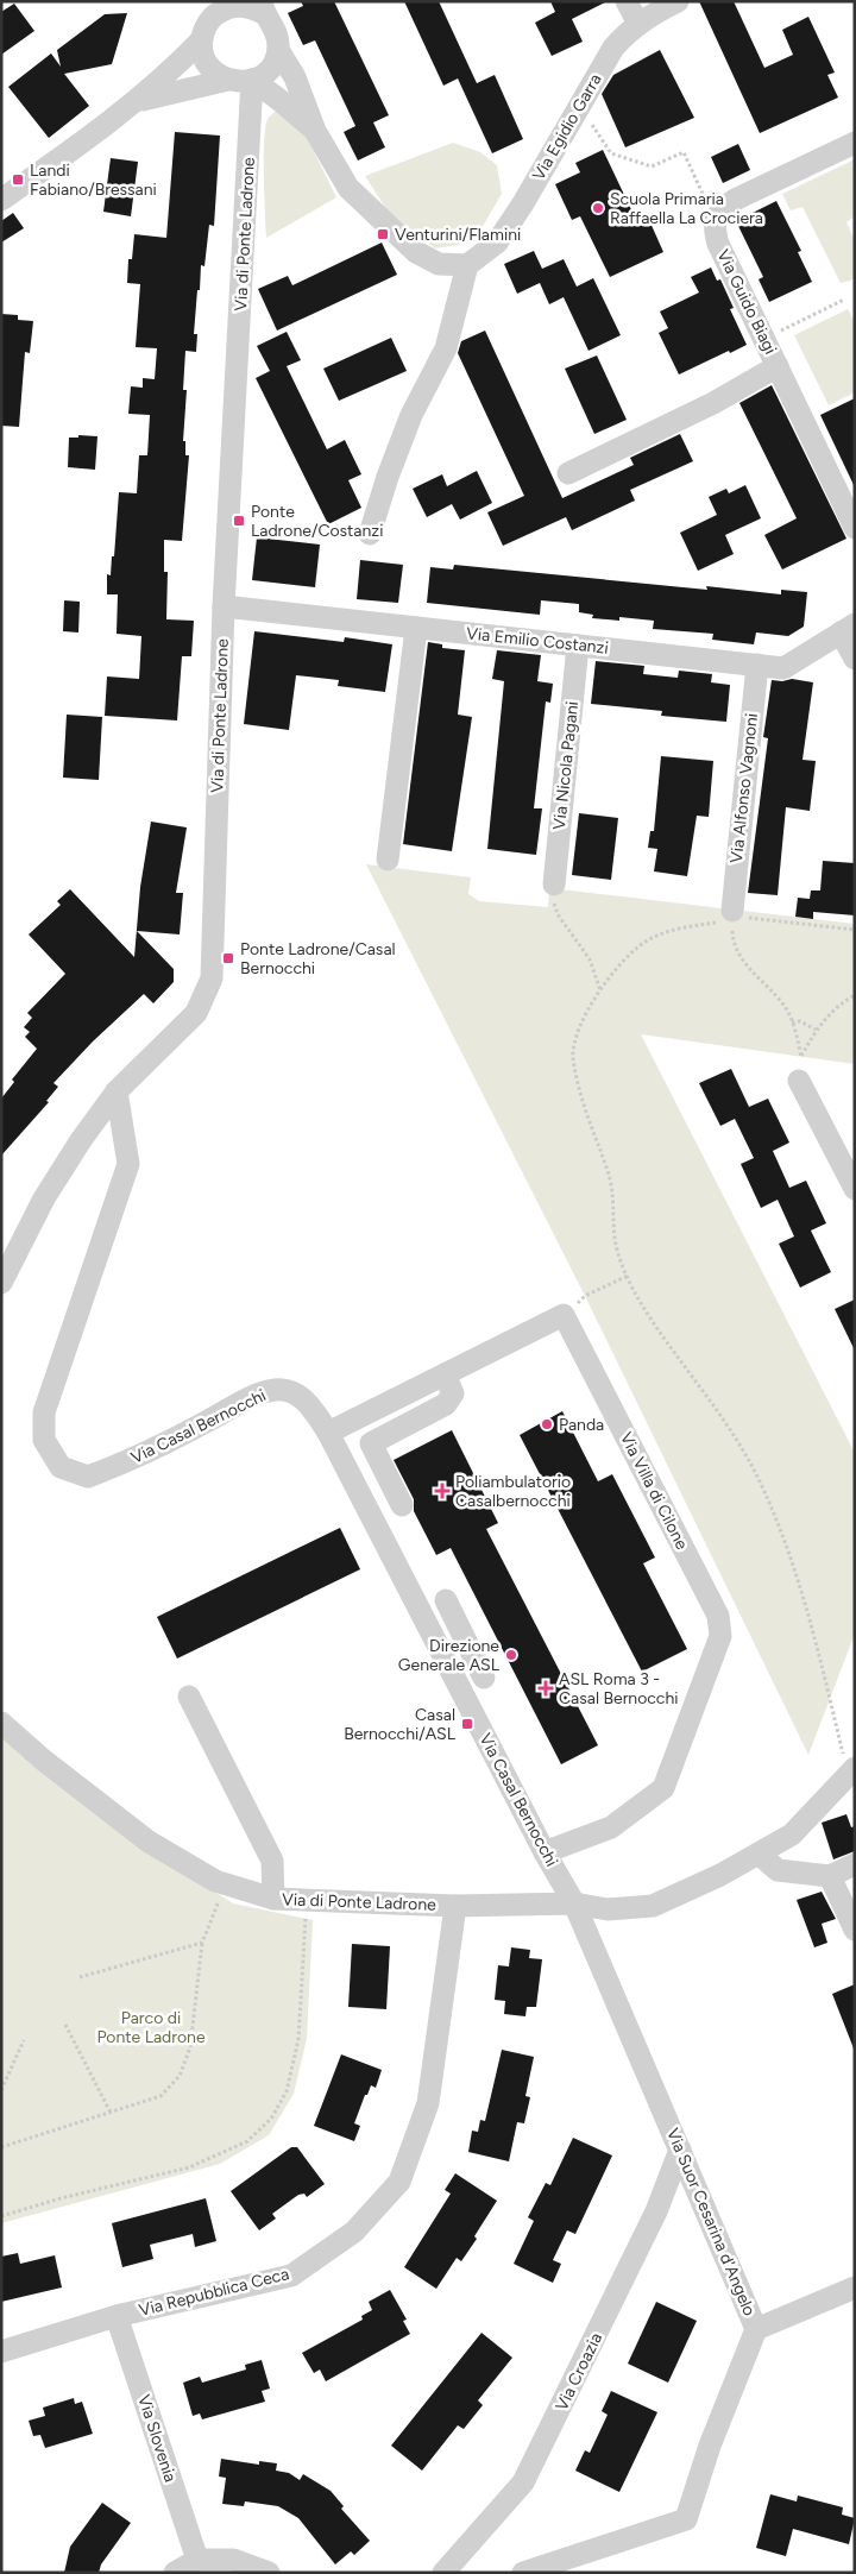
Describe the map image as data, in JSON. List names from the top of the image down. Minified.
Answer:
{"streets":{"street":["Via Egidio Garra","Via di Ponte Ladrone","Via Guido Biagi","Via Emilio Costanzi","Via Nicola Pagani","Via Alfonso Vagnoni","Via Casal Bernocchi","Via Villa di Cilone","Via Suor Cesarina d'Angelo","Via Repubblica Ceca","Via Croazia","Via Slovenia"]},"crossings":[["Via di Ponte Ladrone","Via Emilio Costanzi"],["Via di Ponte Ladrone","Via Casal Bernocchi"],["Via di Ponte Ladrone","Via Suor Cesarina d'Angelo"],["Via di Ponte Ladrone","Via Repubblica Ceca"],["Via Emilio Costanzi","Via Nicola Pagani"],["Via Emilio Costanzi","Via Alfonso Vagnoni"],["Via Casal Bernocchi","Via Villa di Cilone"],["Via Casal Bernocchi","Via Suor Cesarina d'Angelo"],["Via Suor Cesarina d'Angelo","Via Croazia"],["Via Repubblica Ceca","Via Slovenia"]],"parks":["Parco di Ponte Ladrone"],"places":{"transit":["Landi Fabiano/Bressani","Venturini/Flamini","Ponte Ladrone/Costanzi","Ponte Ladrone/Casal Bernocchi","Casal Bernocchi/ASL"],"other":["Scuola Primaria Raffaella La Crociera","Panda","Direzione Generale ASL"],"health":["Poliambulatorio Casalbernocchi","ASL Roma 3 - Casal Bernocchi"]}}
